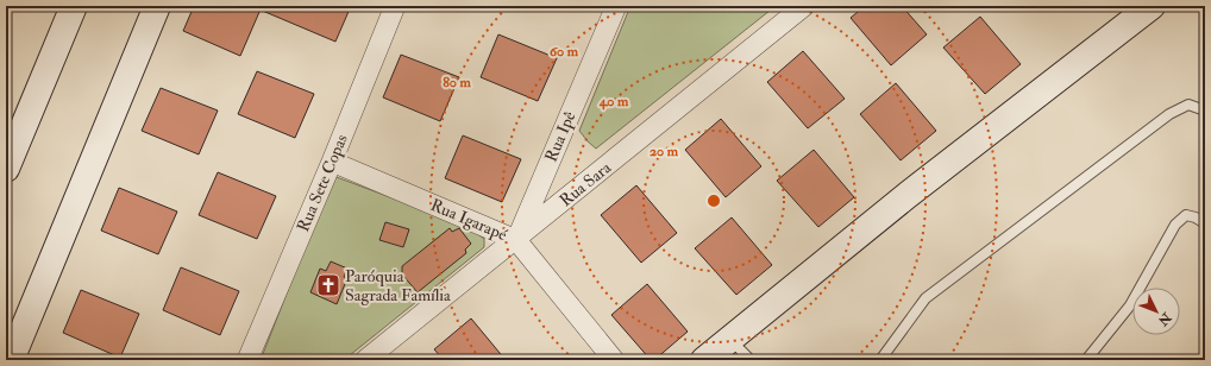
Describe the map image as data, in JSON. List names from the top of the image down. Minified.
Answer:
{"streets":{"street":["Rua Ipê","Rua Sete Copas","Rua Sara","Rua Igarapé"]},"crossings":[["Rua Ipê","Rua Sara"],["Rua Ipê","Rua Igarapé"],["Rua Sete Copas","Rua Igarapé"],["Rua Sara","Rua Igarapé"]],"places":{"church":["Paróquia Sagrada Família"]},"north":"bottom right","rings":["60 m","80 m","40 m","20 m"]}
